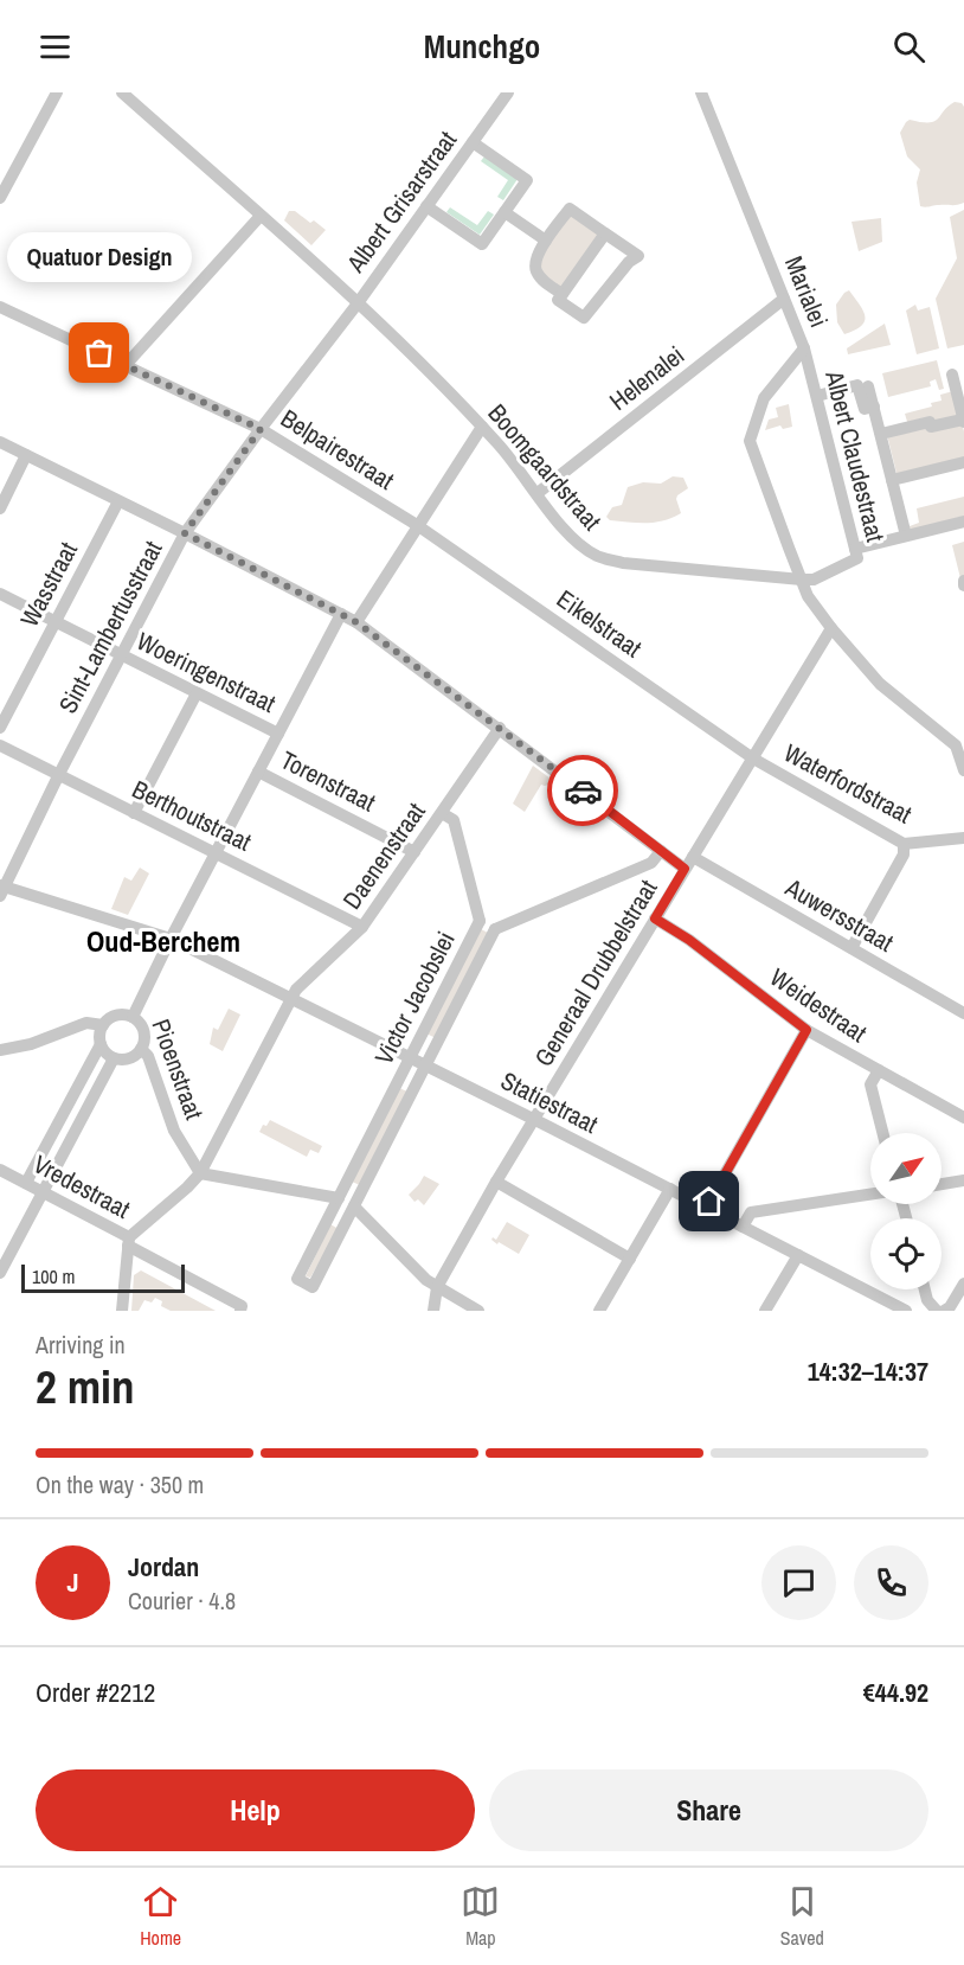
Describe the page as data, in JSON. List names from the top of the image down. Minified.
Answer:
{"streets":{"street":["Albert Grisarstraat","Marialei","Helenalei","Belpairestraat","Albert Claudestraat","Boomgaardstraat","Wasstraat","Eikelstraat","Sint-Lambertusstraat","Woeringenstraat","Torenstraat","Waterfordstraat","Berthoutstraat","Daenenstraat","Auwersstraat","Generaal Drubbelstraat","Victor Jacobslei","Weidestraat","Pioenstraat","Statiestraat","Vredestraat"]},"crossings":[["Albert Grisarstraat","Boomgaardstraat"],["Albert Grisarstraat","Sint-Lambertusstraat"],["Marialei","Helenalei"],["Marialei","Albert Claudestraat"],["Marialei","Boomgaardstraat"],["Helenalei","Boomgaardstraat"],["Belpairestraat","Eikelstraat"],["Belpairestraat","Sint-Lambertusstraat"],["Albert Claudestraat","Boomgaardstraat"],["Boomgaardstraat","Sint-Lambertusstraat"],["Wasstraat","Woeringenstraat"],["Eikelstraat","Waterfordstraat"],["Eikelstraat","Generaal Drubbelstraat"],["Sint-Lambertusstraat","Woeringenstraat"],["Sint-Lambertusstraat","Berthoutstraat"],["Sint-Lambertusstraat","Statiestraat"],["Torenstraat","Daenenstraat"],["Waterfordstraat","Generaal Drubbelstraat"],["Berthoutstraat","Daenenstraat"],["Daenenstraat","Pioenstraat"],["Daenenstraat","Statiestraat"],["Daenenstraat","Vredestraat"],["Auwersstraat","Generaal Drubbelstraat"],["Generaal Drubbelstraat","Weidestraat"],["Generaal Drubbelstraat","Statiestraat"],["Victor Jacobslei","Statiestraat"]],"districts":["Oud-Berchem"],"places":["Quatuor Design"],"scale_bar":"100 m","north":"top right","page":{"header":"Munchgo","bubble":"Quatuor Design","scale":"100 m","heading":["2 min","Arriving in","14:32–14:37"],"panel":["Jordan","Courier · 4.8","Order #2212","€44.92"],"bar":"On the way · 350 m","round":"J","buttons":["Help","Share"],"tabs":["Home","Map","Saved"]}}
